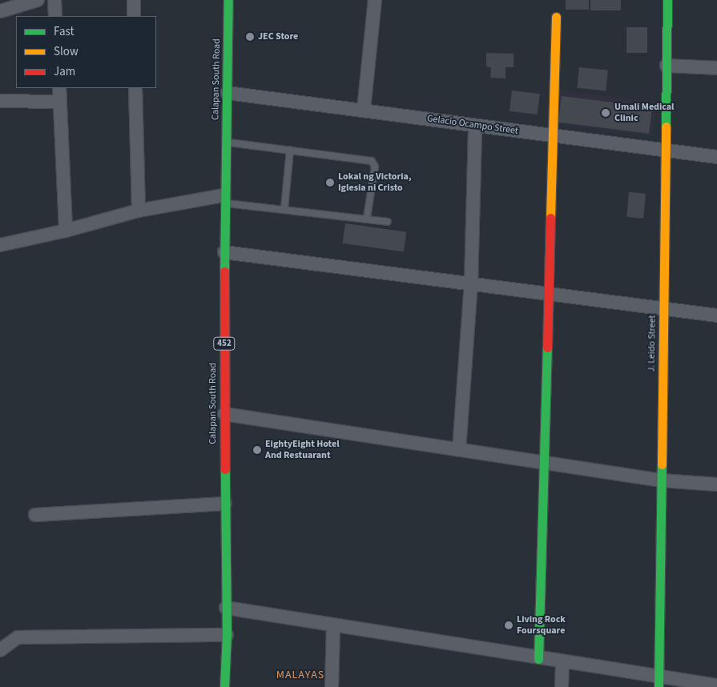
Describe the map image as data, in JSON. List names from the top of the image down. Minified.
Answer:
{"streets":{"main road":["Calapan South Road","452","J. Leido Street"],"street":["Gelacio Ocampo Street"]},"crossings":[["Calapan South Road","Gelacio Ocampo Street"],["Gelacio Ocampo Street","J. Leido Street"]],"districts":["MALAYAS"],"places":["JEC Store","Umali Medical Clinic","Lokal ng Victoria, Iglesia ni Cristo","EightyEight Hotel And Restuarant","Living Rock Foursquare"],"legend":["Fast","Slow","Jam"]}
